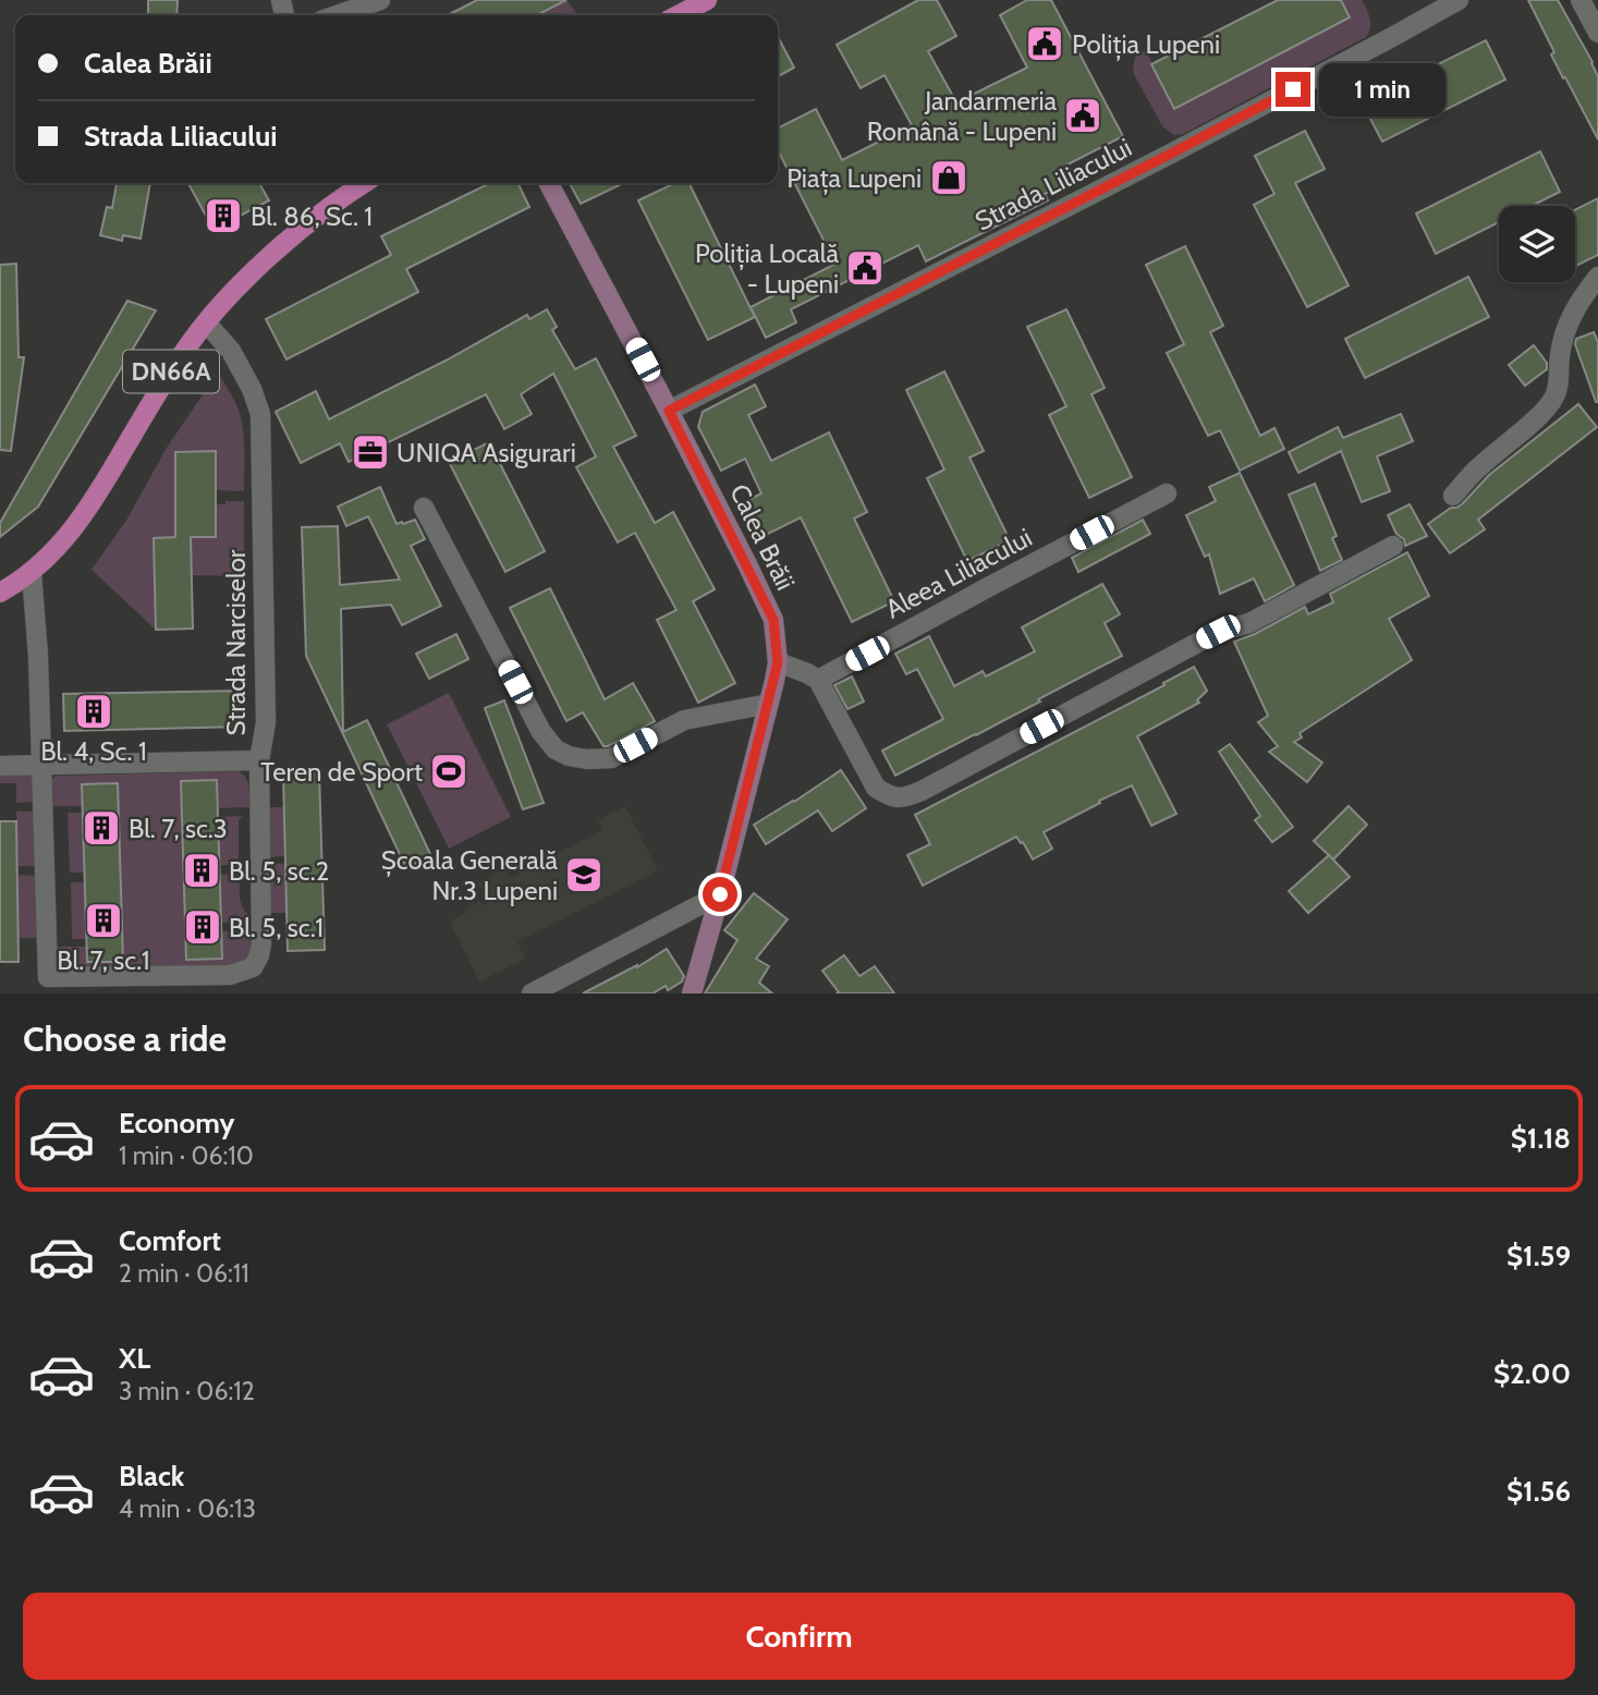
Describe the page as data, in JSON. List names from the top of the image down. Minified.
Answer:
{"streets":{"main road":["DN66A","Calea Brăii"],"street":["Strada Liliacului","Aleea Liliacului","Strada Narciselor"]},"crossings":[["Strada Liliacului","Calea Brăii"],["DN66A","Strada Narciselor"]],"places":{"public building":["Poliția Lupeni","Jandarmeria Română - Lupeni","Poliția Locală - Lupeni"],"shop":["Piața Lupeni"],"building":["Bl. 86, Sc. 1","Bl. 4, Sc. 1","Bl. 7, sc.3","Bl. 5, sc.2","Bl. 7, sc.1","Bl. 5, sc.1"],"office":["UNIQA Asigurari"],"sports":["Teren de Sport"],"school or university":["Școala Generală Nr.3 Lupeni"]},"page":{"banner":["Calea Brăii","Strada Liliacului"],"bubble":"1 min","heading":"Choose a ride","list":[{"name":"Economy","note":"1 min · 06:10","value":"$1.18"},{"name":"Comfort","note":"2 min · 06:11","value":"$1.59"},{"name":"XL","note":"3 min · 06:12","value":"$2.00"},{"name":"Black","note":"4 min · 06:13","value":"$1.56"}],"buttons":"Confirm"}}
